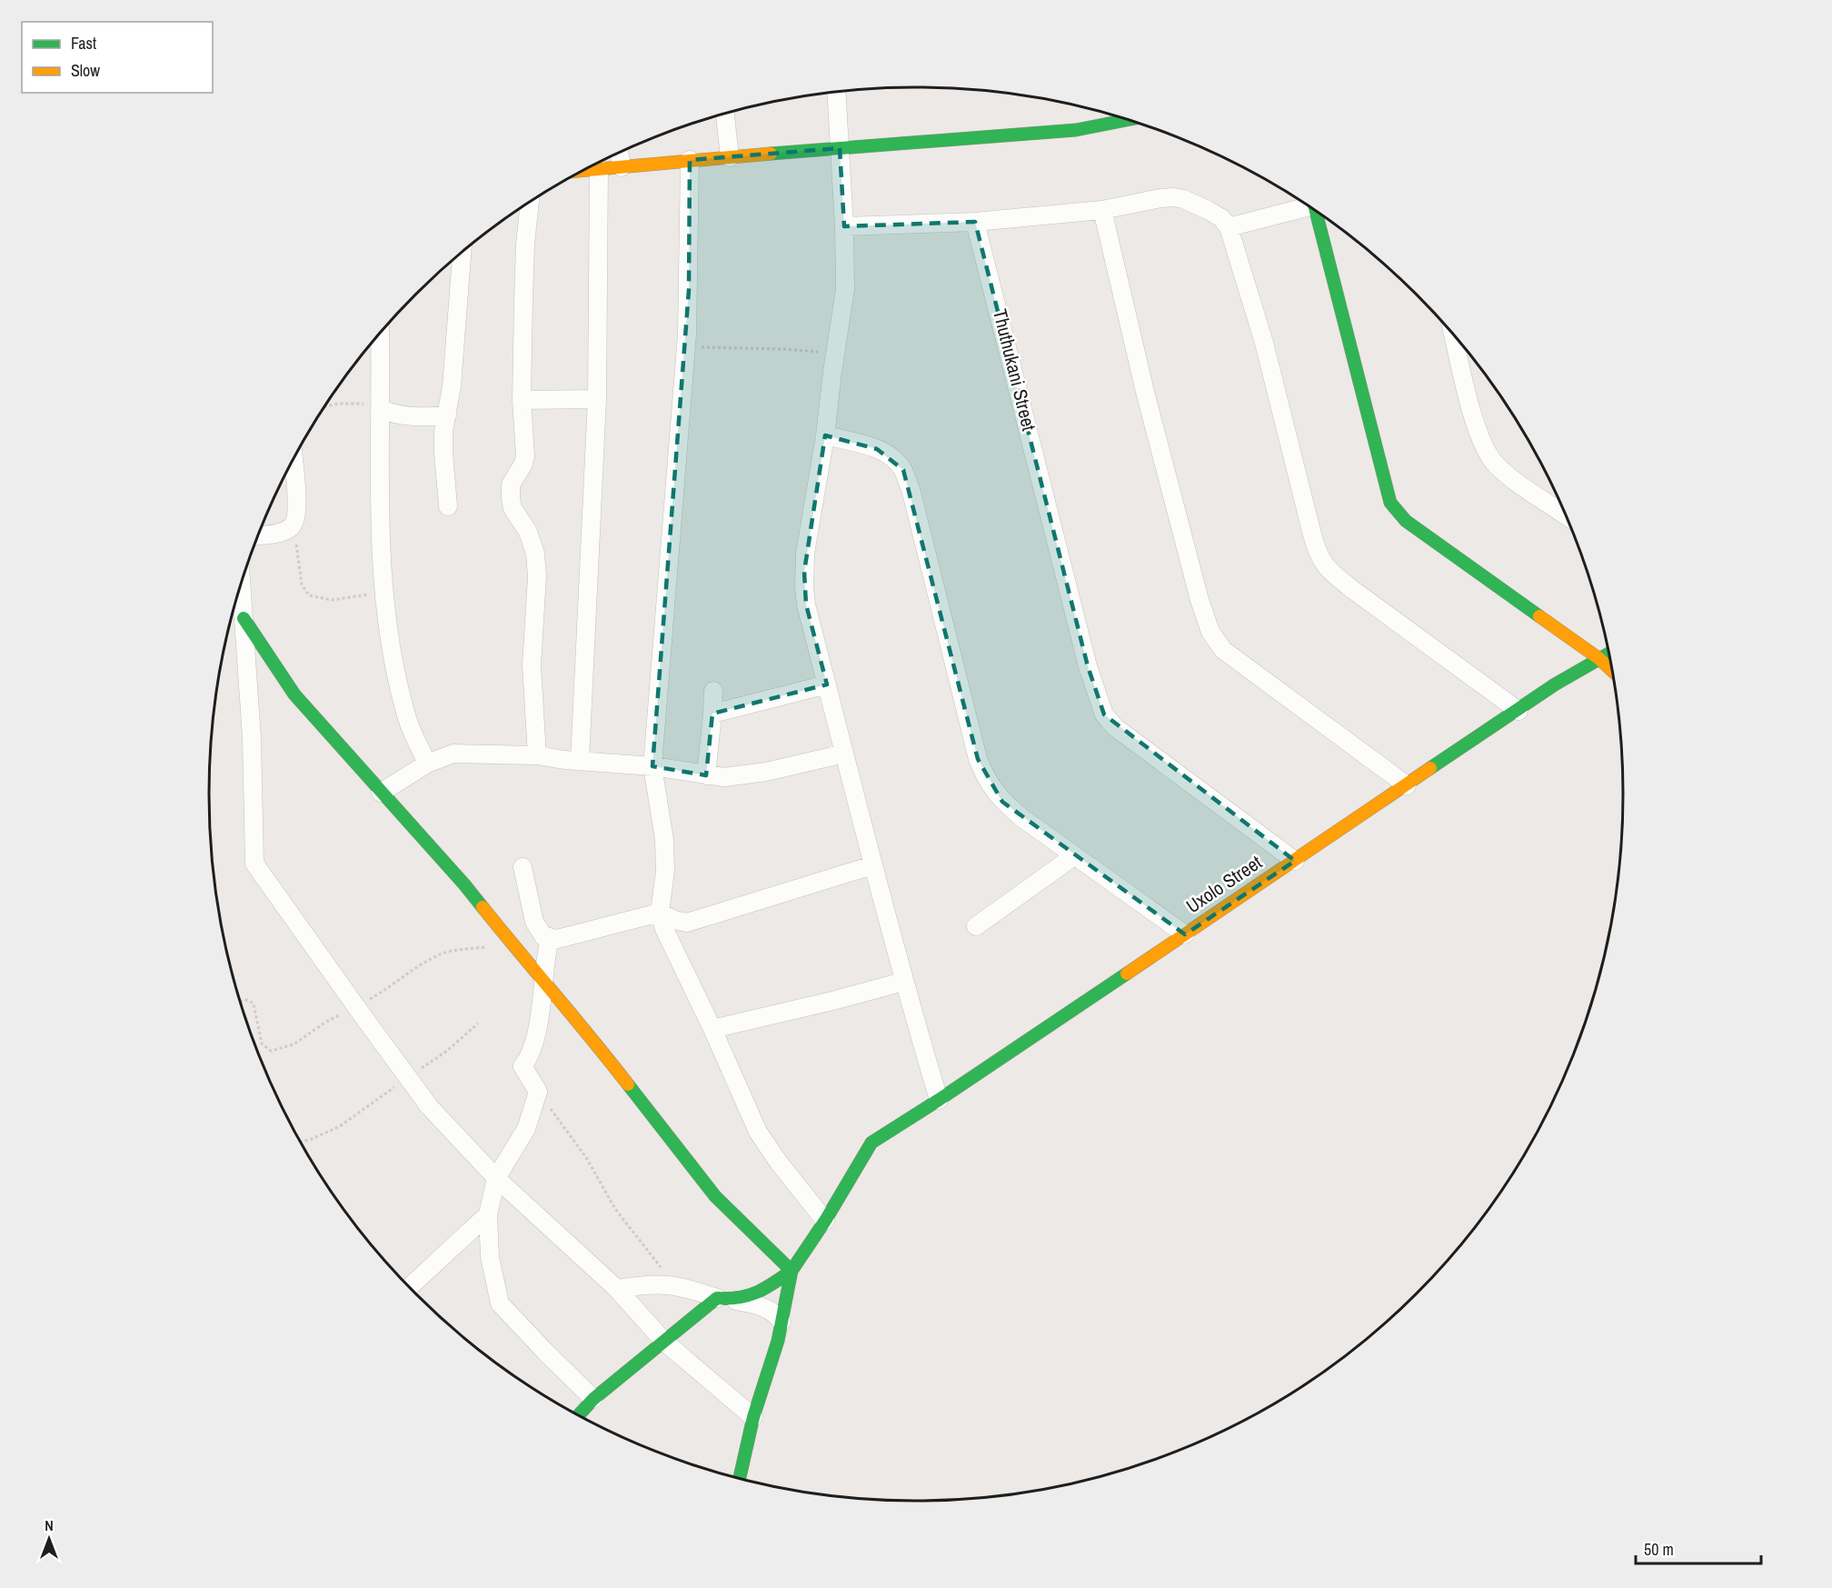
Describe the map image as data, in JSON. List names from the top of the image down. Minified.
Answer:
{"streets":{"street":["Thuthukani Street","Uxolo Street"]},"crossings":[["Thuthukani Street","Uxolo Street"]],"legend":["Fast","Slow"],"scale_bar":"50 m","north":"top"}
